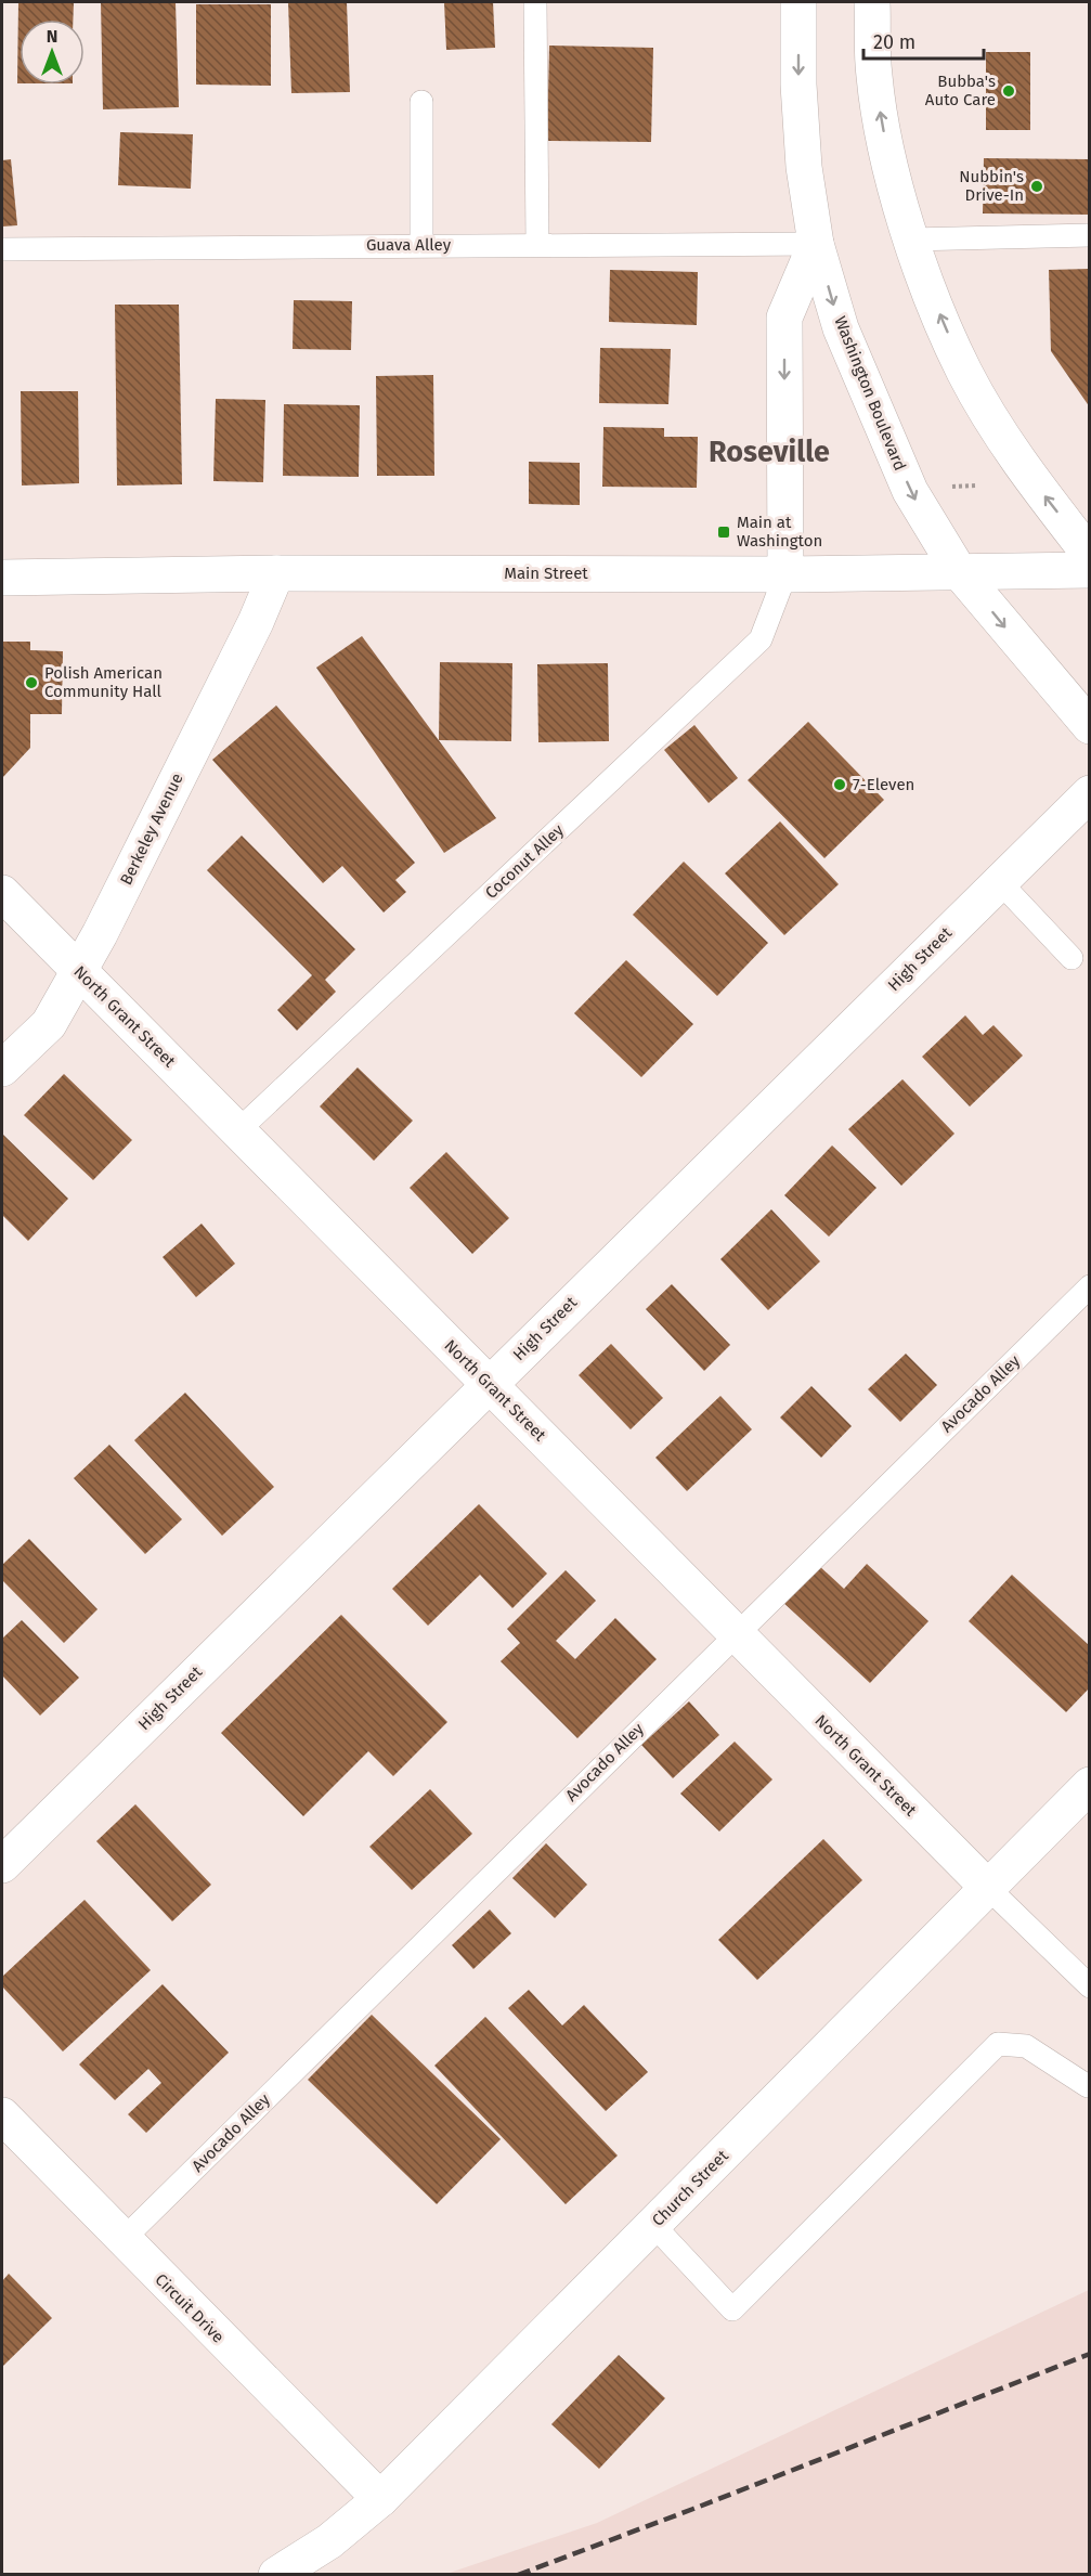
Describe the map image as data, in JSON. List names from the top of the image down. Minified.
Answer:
{"streets":{"street":["Washington Boulevard","Main Street","Berkeley Avenue","High Street","North Grant Street","Church Street","Circuit Drive"],"lane":["Guava Alley","Coconut Alley","Avocado Alley"]},"crossings":[["Guava Alley","Washington Boulevard"],["Washington Boulevard","Main Street"],["Main Street","Berkeley Avenue"],["Main Street","Coconut Alley"],["Berkeley Avenue","North Grant Street"],["Coconut Alley","North Grant Street"],["High Street","North Grant Street"],["North Grant Street","Avocado Alley"],["North Grant Street","Church Street"],["Avocado Alley","Circuit Drive"],["Church Street","Circuit Drive"]],"districts":["Roseville"],"places":{"other":["Bubba's Auto Care","Nubbin's Drive-In","Polish American Community Hall","7-Eleven"],"transit":["Main at Washington"]},"scale_bar":"20 m","north":"top"}
